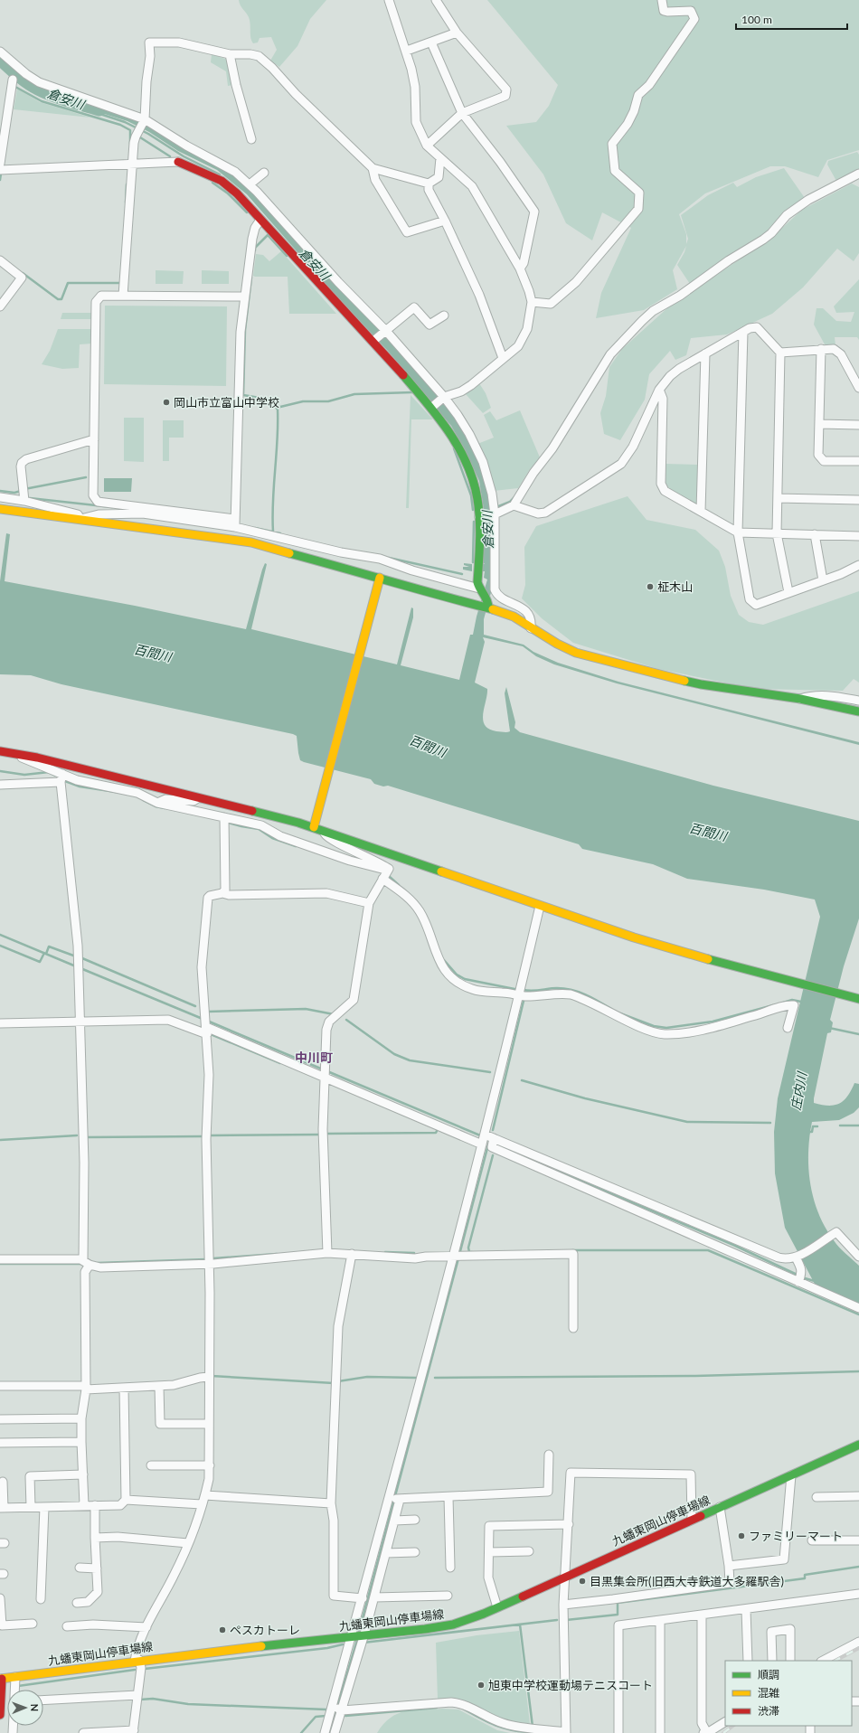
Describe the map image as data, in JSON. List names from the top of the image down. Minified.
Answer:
{"streets":{"street":["九蟠東岡山停車場線"]},"districts":["中川町"],"water":["倉安川","百間川","庄内川"],"places":["岡山市立富山中学校","柾木山","ファミリーマート","目黒集会所(旧西大寺鉄道大多羅駅舎)","ペスカトーレ","旭東中学校運動場テニスコート"],"legend":["順調","混雑","渋滞"],"scale_bar":"100 m","north":"right"}
